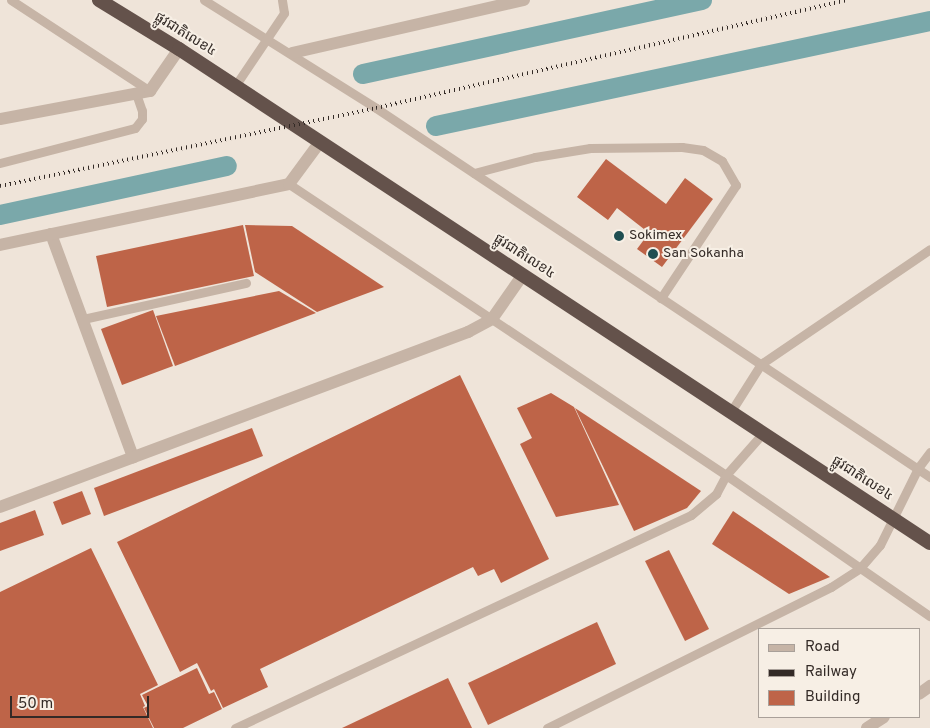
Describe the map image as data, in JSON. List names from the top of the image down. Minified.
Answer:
{"streets":{"highway":["ផ្លូវជាតិលេខ៤"]},"places":["Sokimex","San Sokanha"],"legend":["Road","Railway","Building"],"scale_bar":"50 m"}
